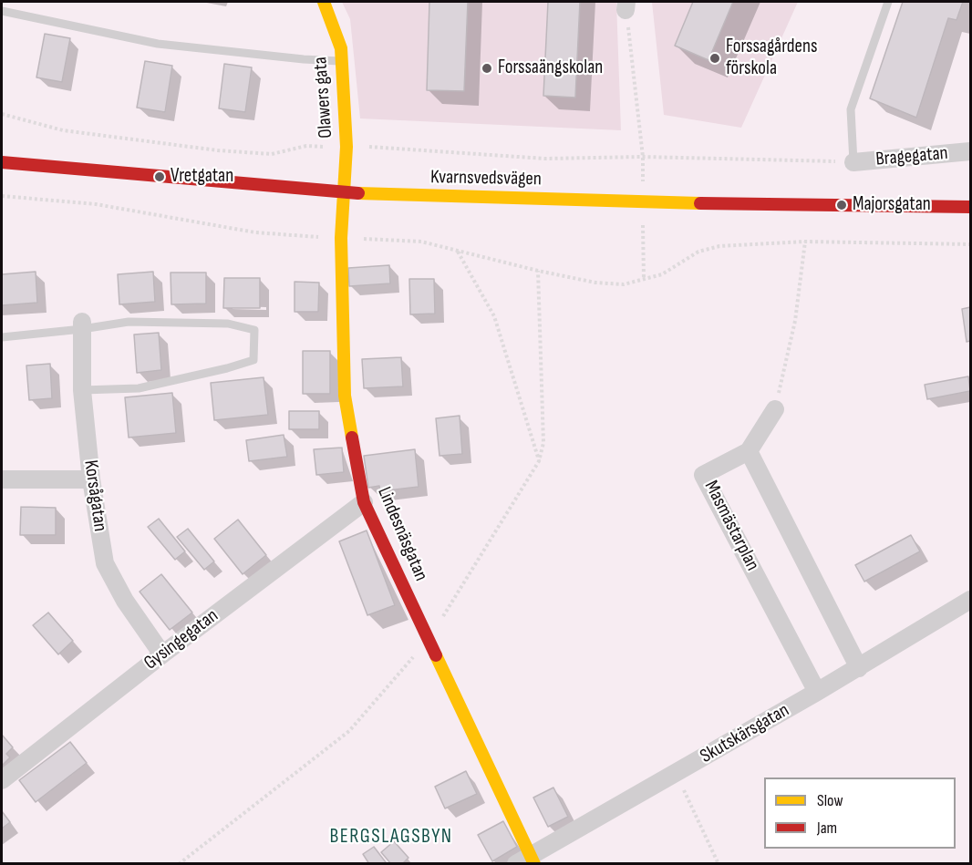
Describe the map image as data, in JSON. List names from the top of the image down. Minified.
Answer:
{"streets":{"street":["Olawers gata","Bragegatan","Kvarnsvedsvägen","Korsågatan","Masmästarplan","Lindesnäsgatan","Gysingegatan","Skutskärsgatan"]},"crossings":[["Olawers gata","Kvarnsvedsvägen"],["Olawers gata","Lindesnäsgatan"],["Kvarnsvedsvägen","Lindesnäsgatan"],["Korsågatan","Gysingegatan"],["Masmästarplan","Skutskärsgatan"],["Lindesnäsgatan","Gysingegatan"],["Lindesnäsgatan","Skutskärsgatan"]],"districts":["BERGSLAGSBYN"],"places":["Forssagårdens förskola","Forssaängskolan","Vretgatan","Majorsgatan"],"legend":["Slow","Jam"]}
